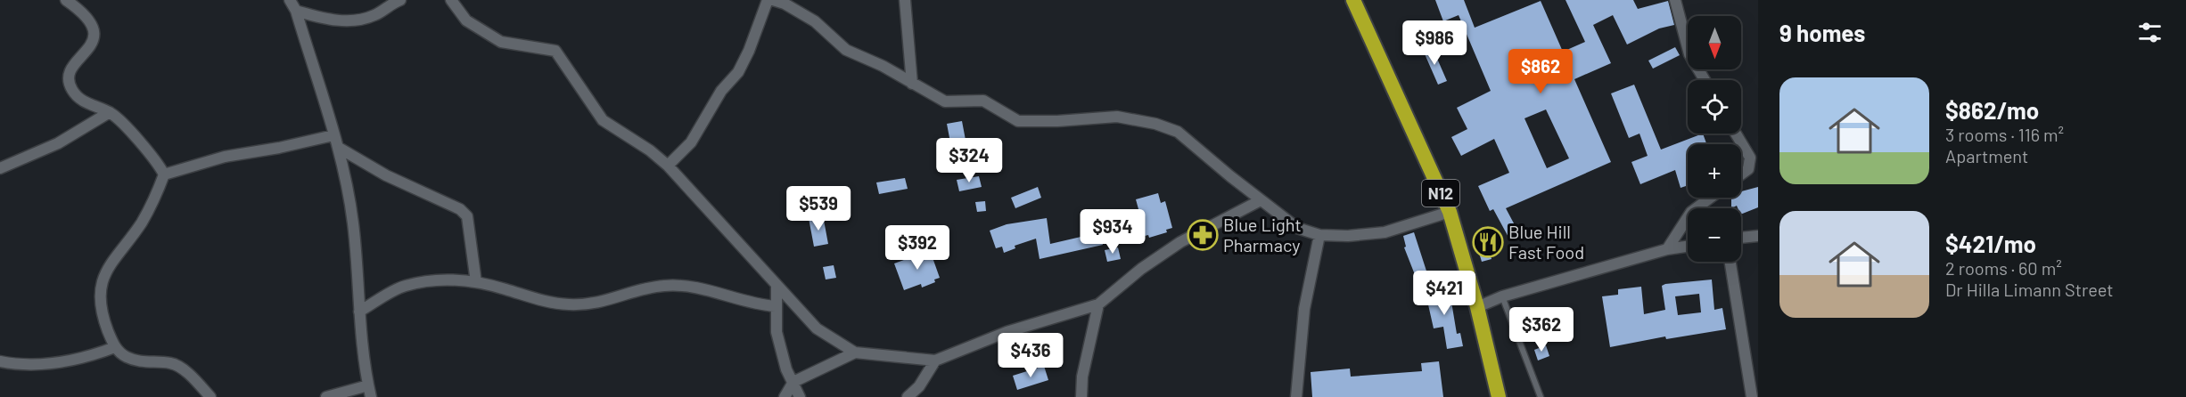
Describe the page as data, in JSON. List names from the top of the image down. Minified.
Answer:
{"streets":{"highway":["N12"]},"places":{"pharmacy":["Blue Light Pharmacy"],"restaurant":["Blue Hill Fast Food"]},"north":"bottom","page":{"heading":"9 homes","map_buttons":["+","−"],"price":["$986","$862","$324","$539","$934","$392","$421","$362","$436"],"list":[{"name":"$862/mo","note":"3 rooms · 116 m² · Apartment"},{"name":"$421/mo","note":"2 rooms · 60 m² · Dr Hilla Limann Street"}]}}
